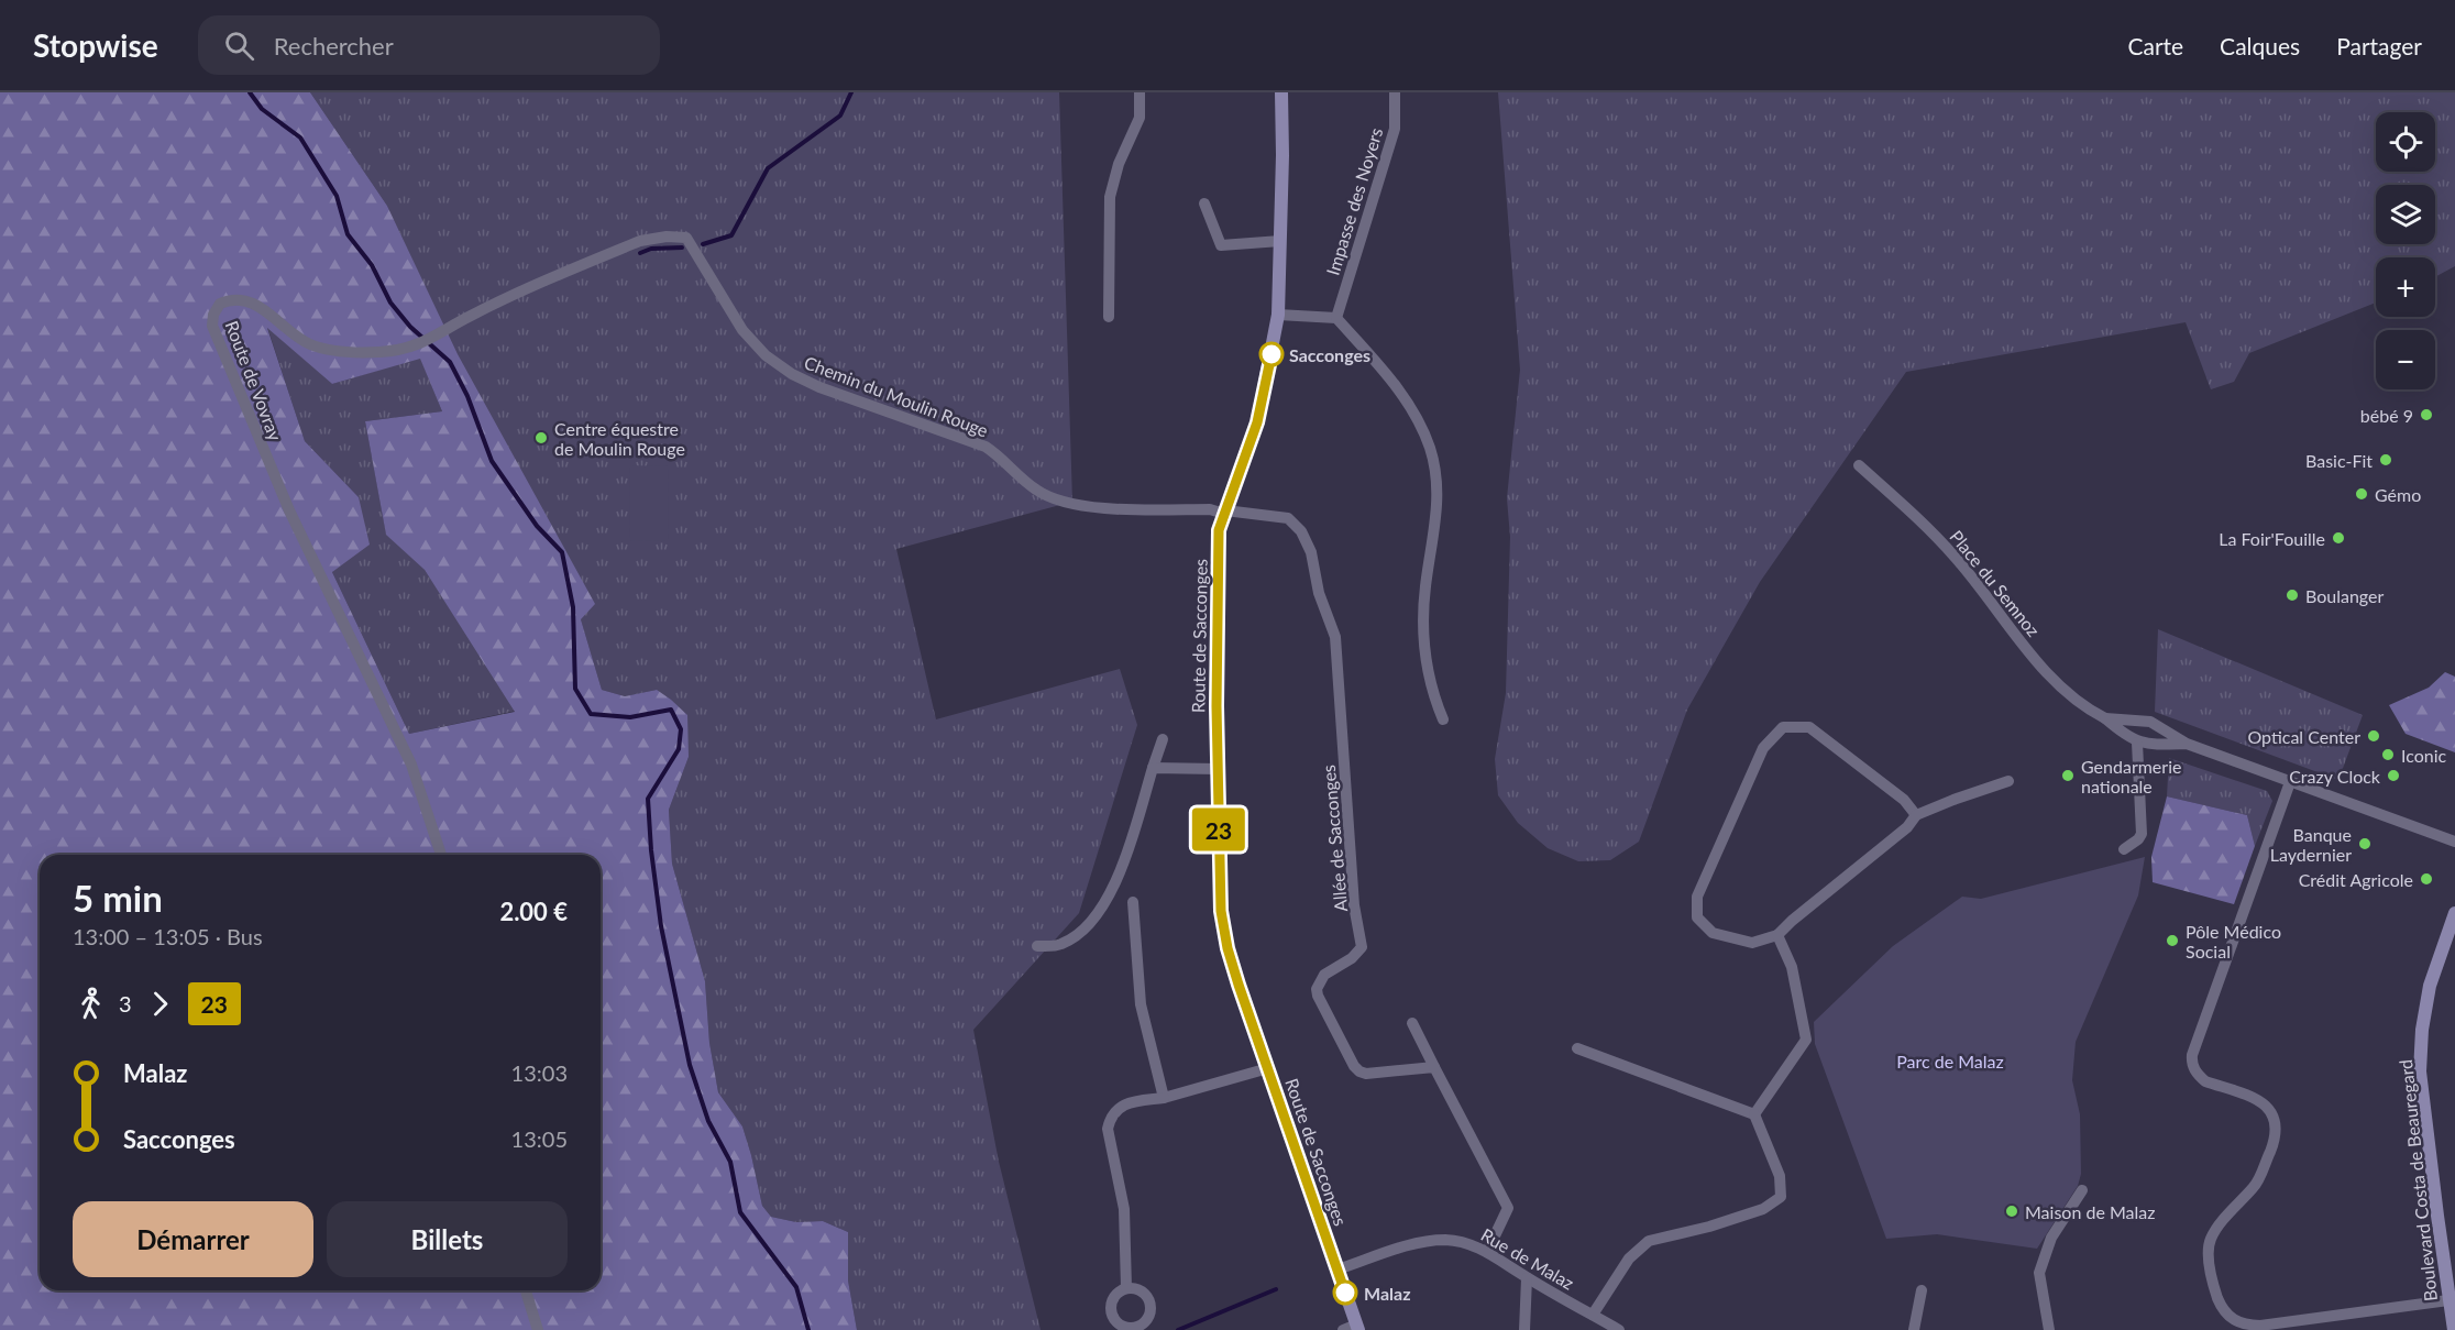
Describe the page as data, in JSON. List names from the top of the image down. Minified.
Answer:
{"streets":{"street":["Impasse des Noyers","Route de Vovray","Chemin du Moulin Rouge","Place du Semnoz","Route de Sacconges","Allée de Sacconges","Boulevard Costa de Beauregard","Rue de Malaz"]},"crossings":[["Route de Vovray","Chemin du Moulin Rouge"],["Chemin du Moulin Rouge","Route de Sacconges"],["Chemin du Moulin Rouge","Allée de Sacconges"],["Route de Sacconges","Allée de Sacconges"],["Route de Sacconges","Rue de Malaz"]],"parks":["Parc de Malaz"],"places":["Sacconges","bébé 9","Centre équestre de Moulin Rouge","Basic-Fit","Gémo","La Foir'Fouille","Boulanger","Optical Center","Iconic","Gendarmerie nationale","Crazy Clock","Banque Laydernier","Crédit Agricole","Pôle Médico Social","Maison de Malaz","Malaz"],"lines":["bus line 23"],"page":{"header":"Stopwise","search":"Rechercher","nav":["Carte","Calques","Partager"],"on_map":"23","map_buttons":["+","−"],"heading":["5 min","13:00 – 13:05 · Bus","2.00 €"],"legs":["3","23"],"list":[{"name":"Malaz","value":"13:03"},{"name":"Sacconges","value":"13:05"}],"buttons":["Démarrer","Billets"]}}
